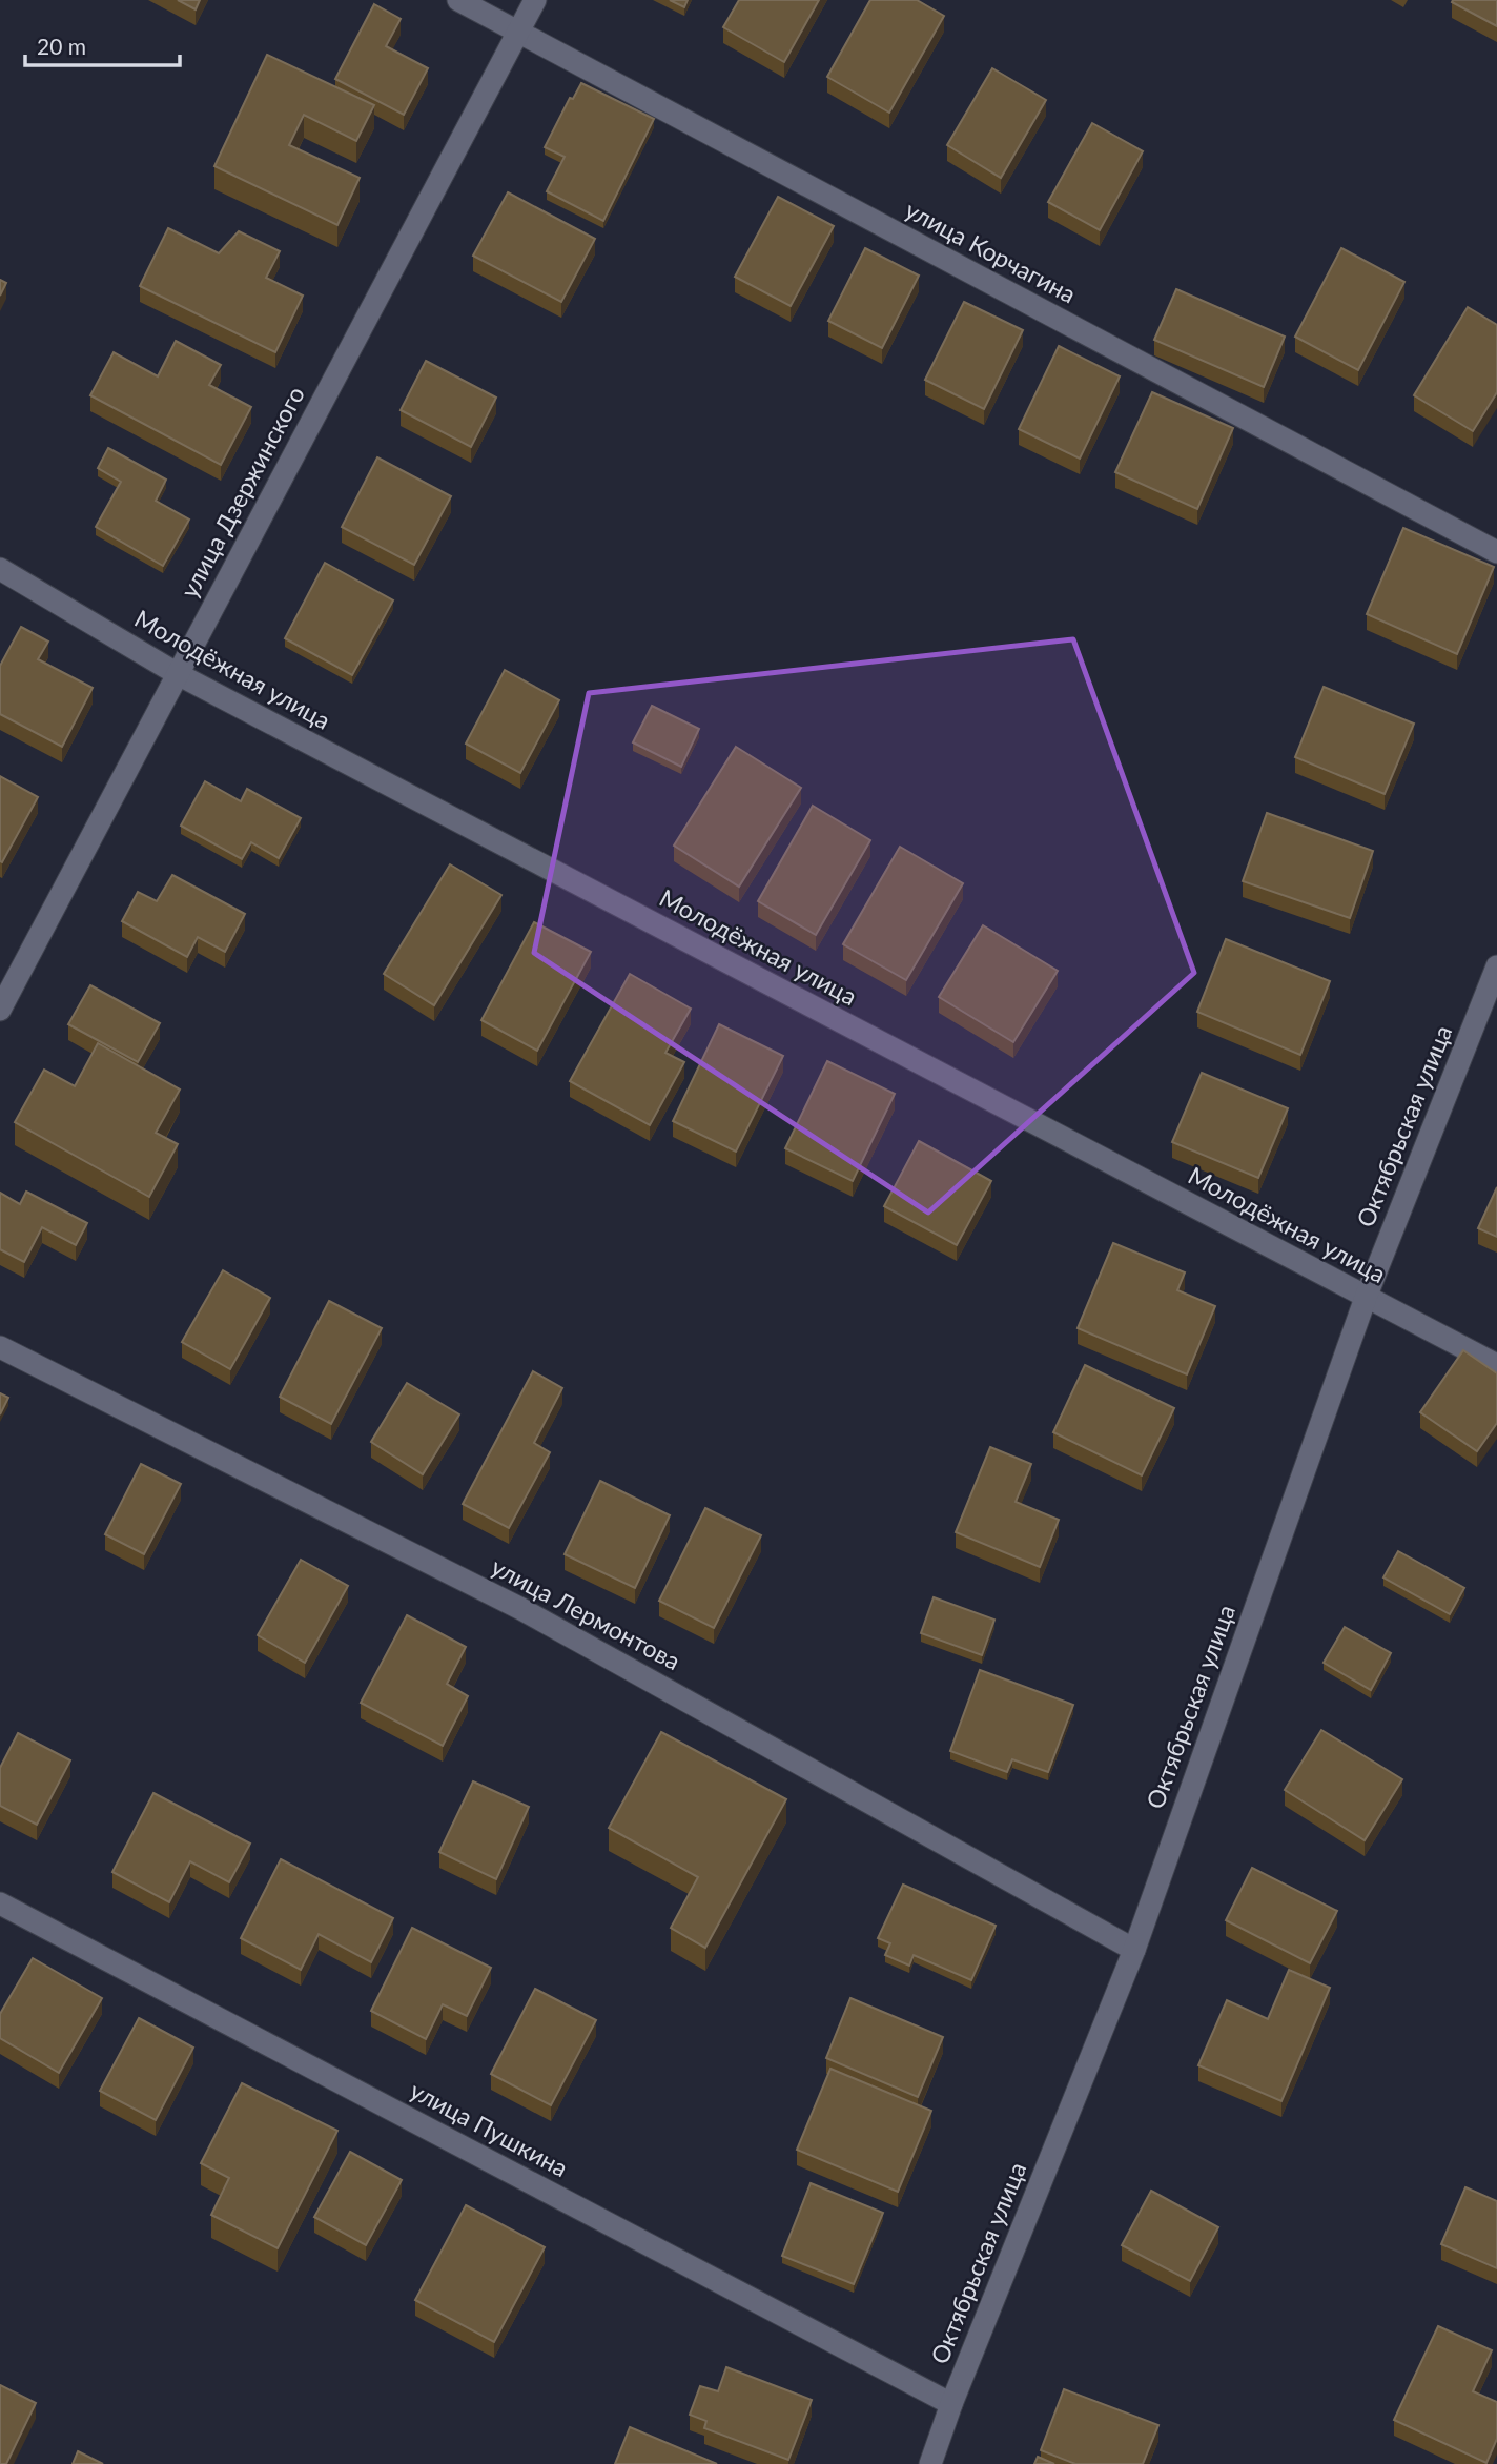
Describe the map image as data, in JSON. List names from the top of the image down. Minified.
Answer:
{"streets":{"street":["улица Корчагина","улица Дзержинского","Молодёжная улица","Октябрьская улица","улица Лермонтова","улица Пушкина"]},"crossings":[["улица Корчагина","улица Дзержинского"],["улица Дзержинского","Молодёжная улица"],["Молодёжная улица","Октябрьская улица"],["Октябрьская улица","улица Лермонтова"],["Октябрьская улица","улица Пушкина"]],"scale_bar":"20 m"}
